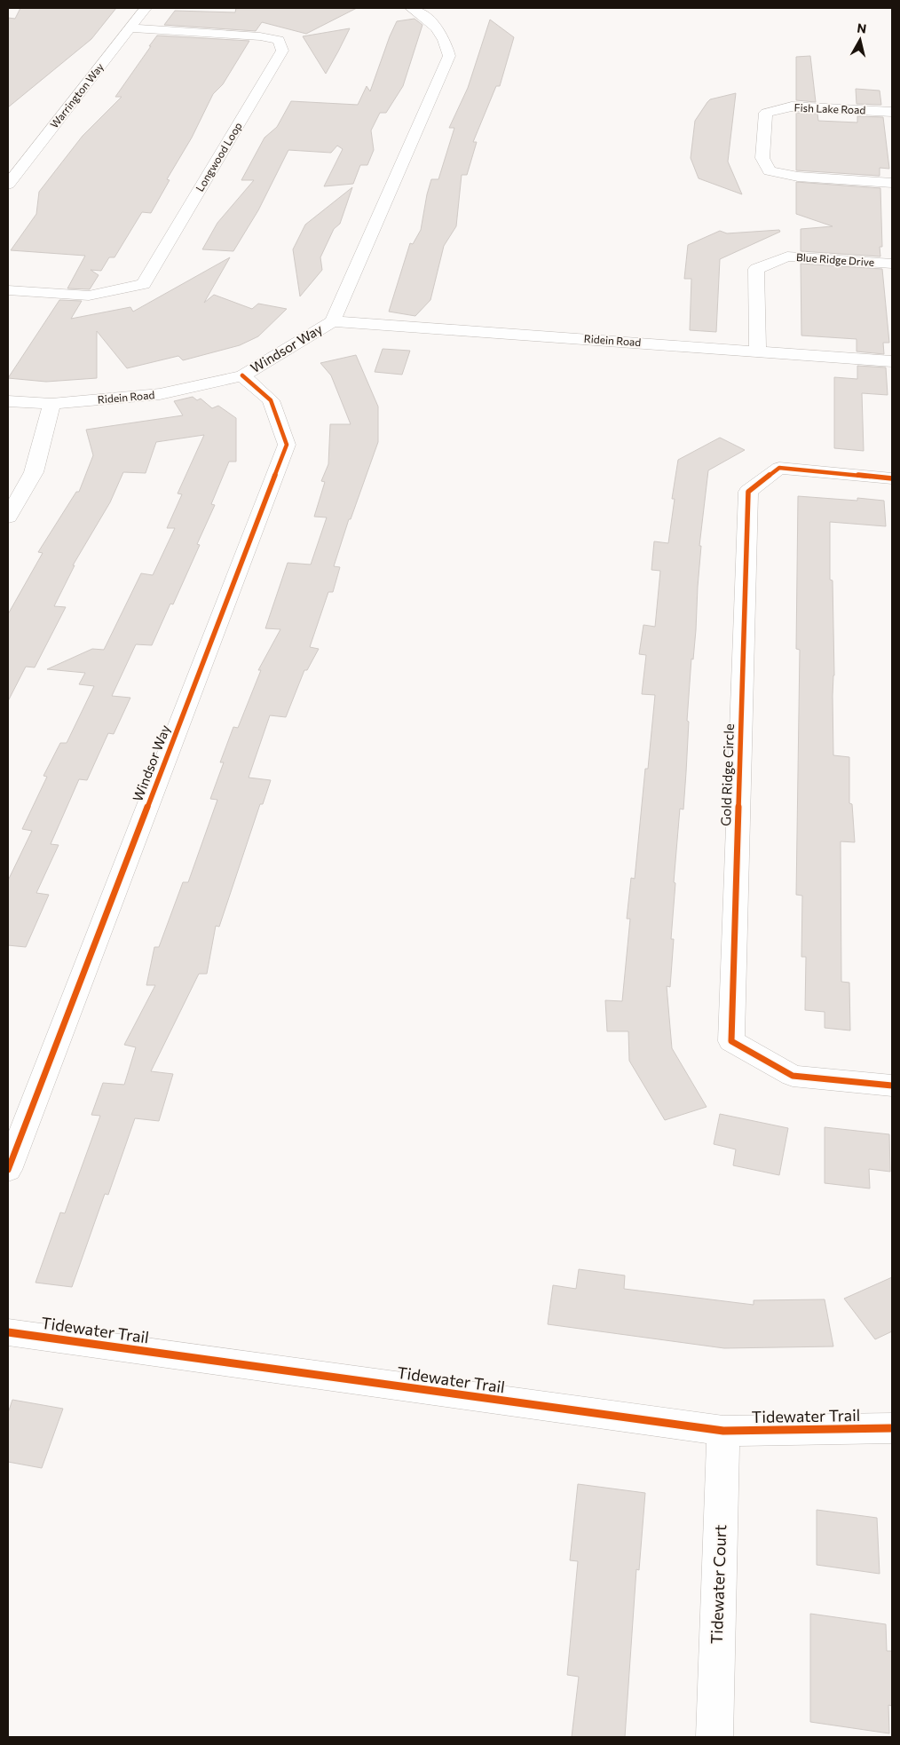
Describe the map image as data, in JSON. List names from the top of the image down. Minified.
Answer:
{"streets":{"street":["Warrington Way","Fish Lake Road","Longwood Loop","Blue Ridge Drive","Ridein Road","Windsor Way","Gold Ridge Circle","Tidewater Trail","Tidewater Court"]},"crossings":[["Warrington Way","Longwood Loop"],["Blue Ridge Drive","Ridein Road"],["Ridein Road","Windsor Way"],["Tidewater Trail","Tidewater Court"]],"north":"top"}
